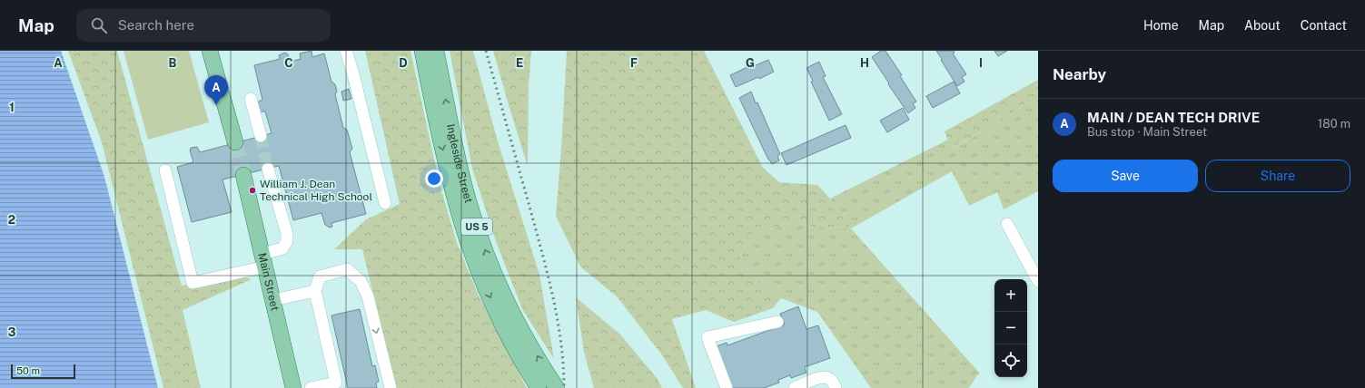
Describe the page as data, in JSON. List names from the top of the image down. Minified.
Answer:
{"streets":{"main road":["Ingleside Street","US 5","Main Street"]},"places":["William J. Dean Technical High School"],"scale_bar":"50 m","page":{"header":"Map","search":"Search here","nav":["Home","Map","About","Contact"],"heading":"Nearby","pins":"A","list":[{"mark":"A","name":"MAIN / DEAN TECH DRIVE","note":"Bus stop · Main Street","value":"180 m"}],"buttons":["Save","Share"],"map_buttons":["+","−"],"scale":"50 m"},"grid":{"columns":["A","B","C","D","E","F","G","H","I"],"rows":["1","2","3"]}}
